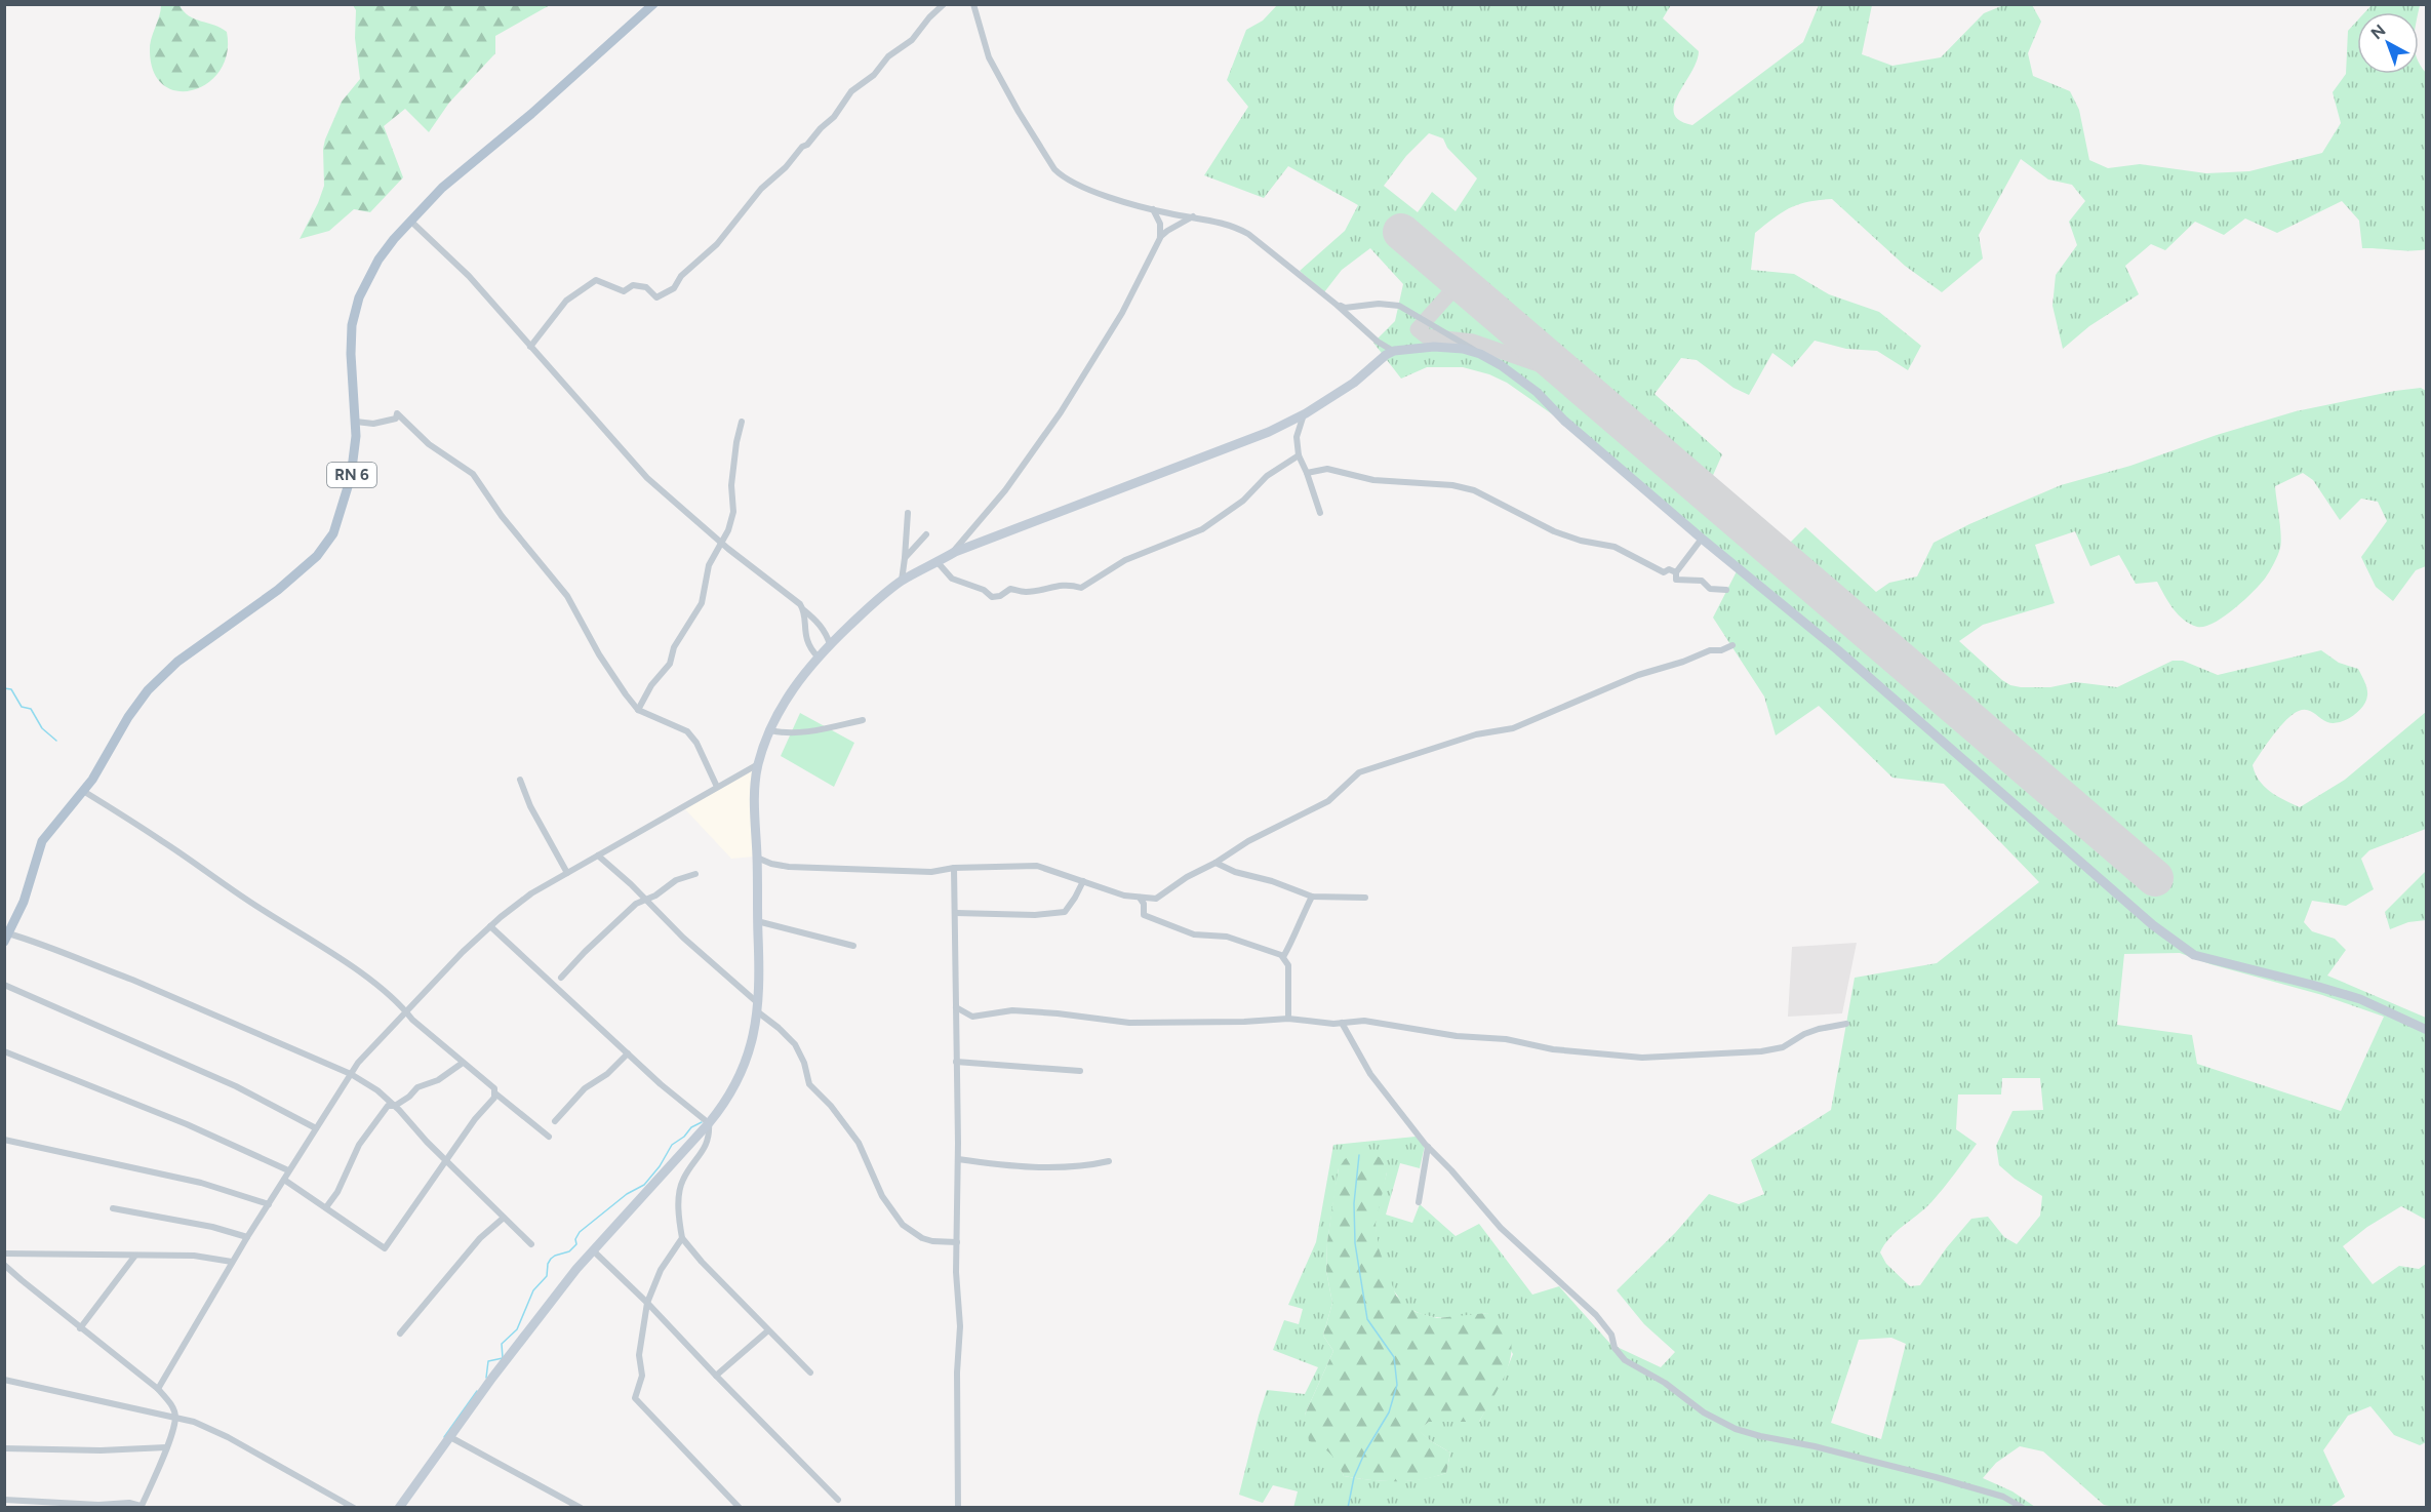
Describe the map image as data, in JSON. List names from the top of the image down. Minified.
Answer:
{"streets":{"main road":["RN 6"]},"north":"top left"}
